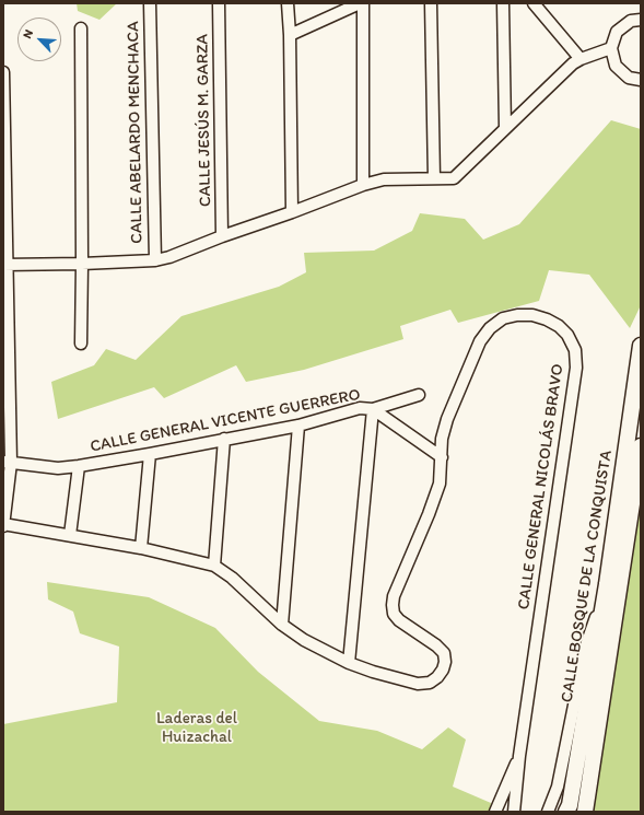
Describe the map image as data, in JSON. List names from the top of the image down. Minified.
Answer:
{"streets":{"main road":["CALLE BOSQUE DE LA CONQUISTA"],"street":["CALLE JESÚS M. GARZA","CALLE ABELARDO MENCHACA","CALLE GENERAL VICENTE GUERRERO","CALLE GENERAL NICOLÁS BRAVO"]},"parks":["Laderas del Huizachal"],"north":"top left"}
